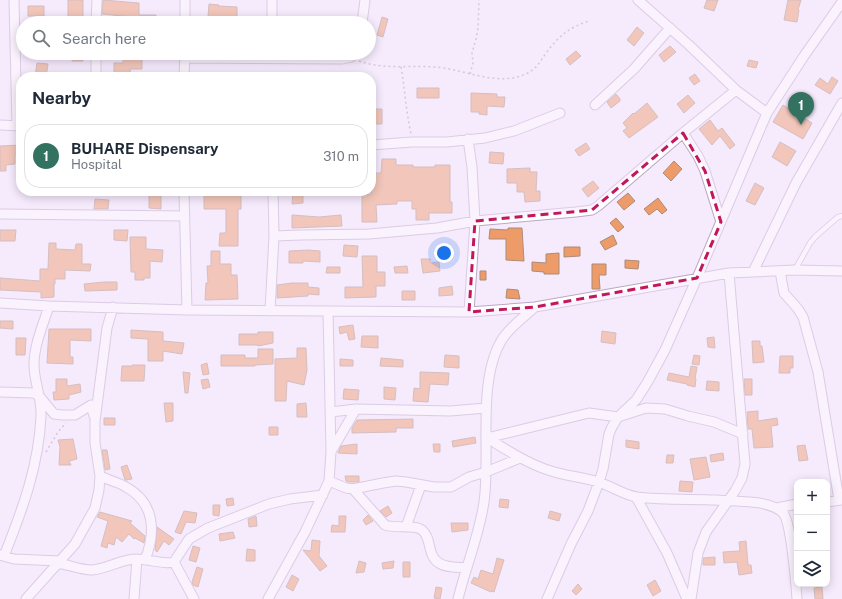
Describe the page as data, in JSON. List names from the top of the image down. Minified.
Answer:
{"page":{"search":"Search here","heading":"Nearby","pins":"1","list":[{"mark":"1","name":"BUHARE Dispensary","note":"Hospital","value":"310 m"}],"map_buttons":["+","−"]}}
